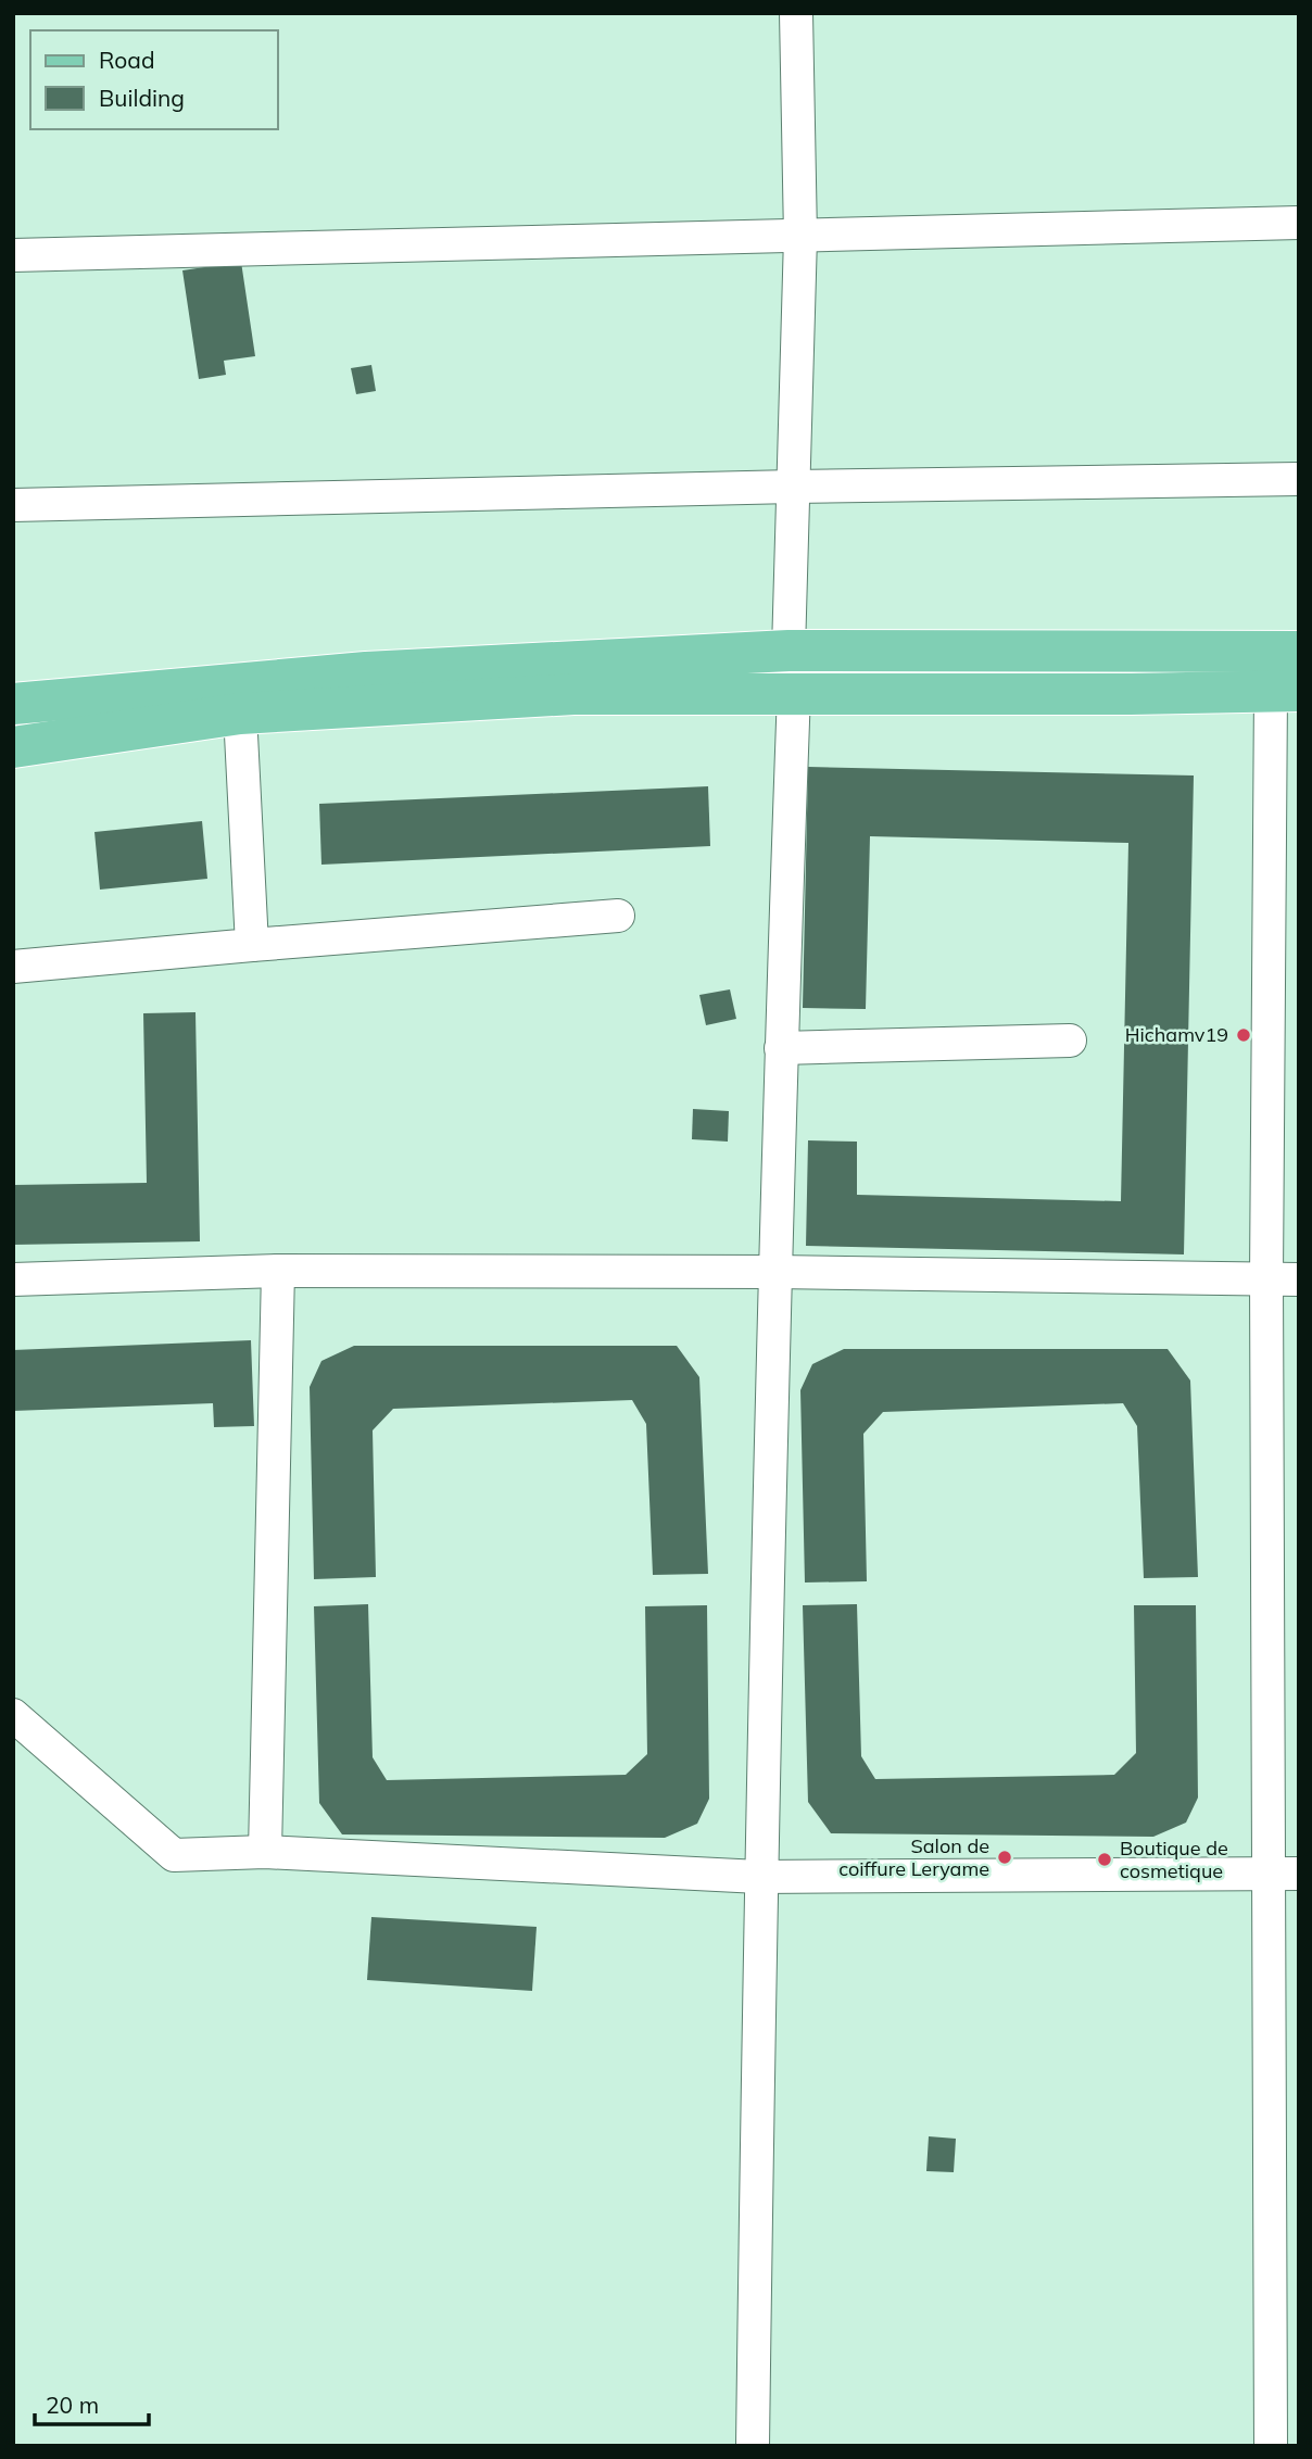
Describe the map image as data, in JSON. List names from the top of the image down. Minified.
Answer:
{"places":["Hichamv19","Salon de coiffure Leryame","Boutique de cosmetique"],"legend":["Road","Building"],"scale_bar":"20 m"}
